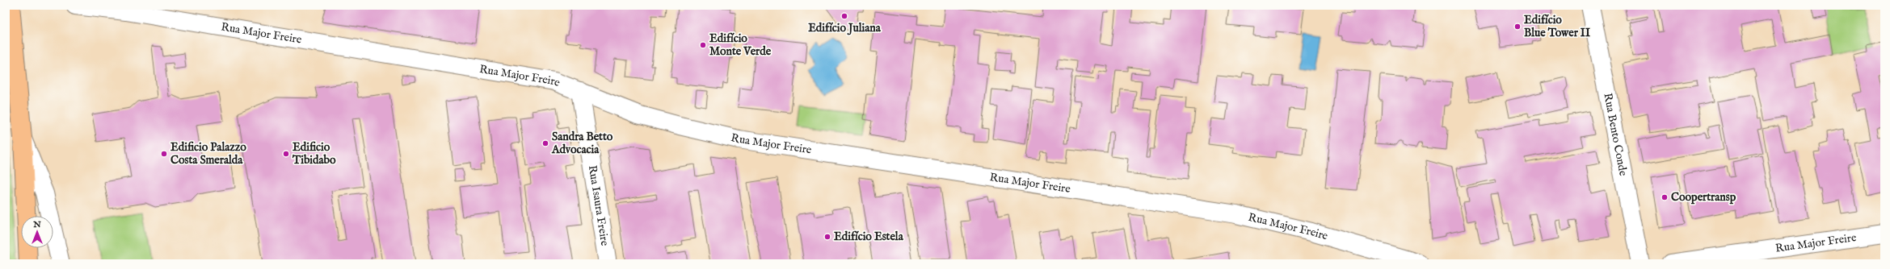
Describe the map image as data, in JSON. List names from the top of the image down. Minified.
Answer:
{"streets":{"street":["Rua Major Freire","Rua Bento Conde","Rua Isaura Freire"]},"crossings":[["Rua Major Freire","Rua Isaura Freire"]],"places":["Edifício Juliana","Edifício Blue Tower II","Edifício Monte Verde","Sandra Betto Advocacia","Edificio Palazzo Costa Smeralda","Edificio Tibidabo","Coopertransp","Edifício Estela"],"north":"top"}
